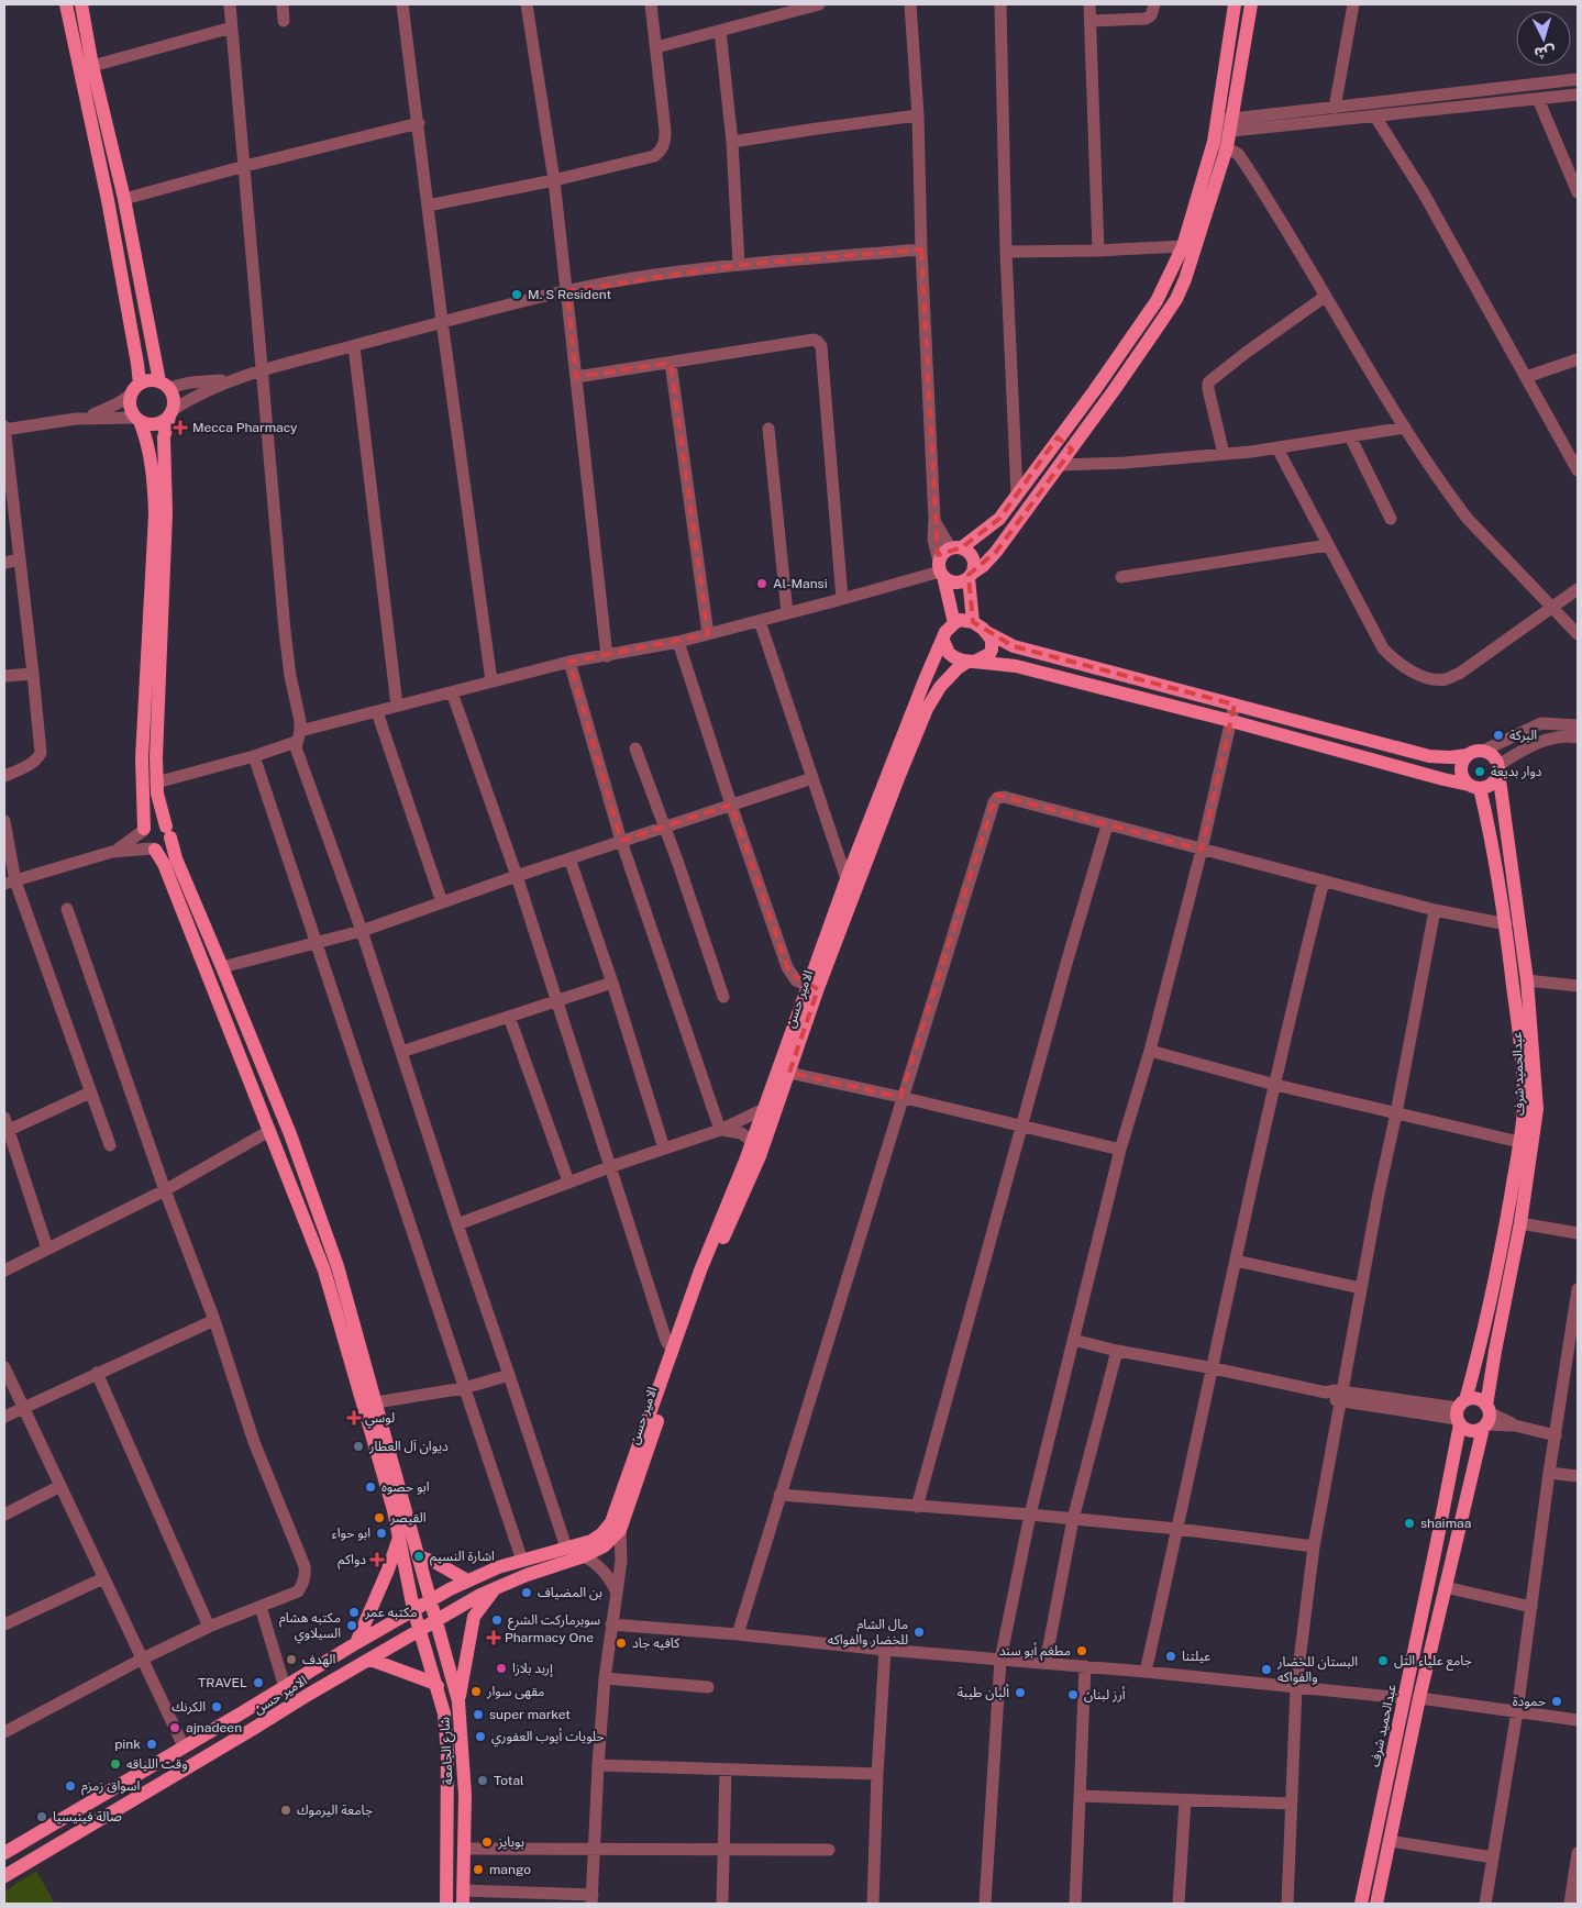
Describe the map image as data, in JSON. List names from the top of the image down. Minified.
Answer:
{"streets":{"main road":["الامير حسن","عبدالحميد شرف","شارع الجامعة"]},"crossings":[["الامير حسن","شارع الجامعة"]],"places":{"other":["M. S Resident","Al-Mansi","البركة","دوار بديعة","ديوان آل العطار","ابو حصوه","القيصر","shaimaa","ابو حواء","اشارة النسيم","بن المضياف","مكتبه عمر","سوبرماركت الشرع","مكتبه هشام السيلاوي","مال الشام للخضار والفواكه","كافيه جاد","مطغم أبو سند","عيلتنا","الهدف","جامع علياء التل","إربد بلازا","البستان للخضار والفواكه","TRAVEL","مقهى سوار","ألبان طيبة","أرز لبنان","حمودة","الكرنك","super market","ajnadeen","حلويات أيوب العفوري","pink","وقت اللياقه","Total","اسواق زمزم","جامعة اليرموك","صالة فينيسيا","بوبايز","mango"],"health":["Mecca Pharmacy","لوسي","دواكم","Pharmacy One"]},"north":"bottom"}
